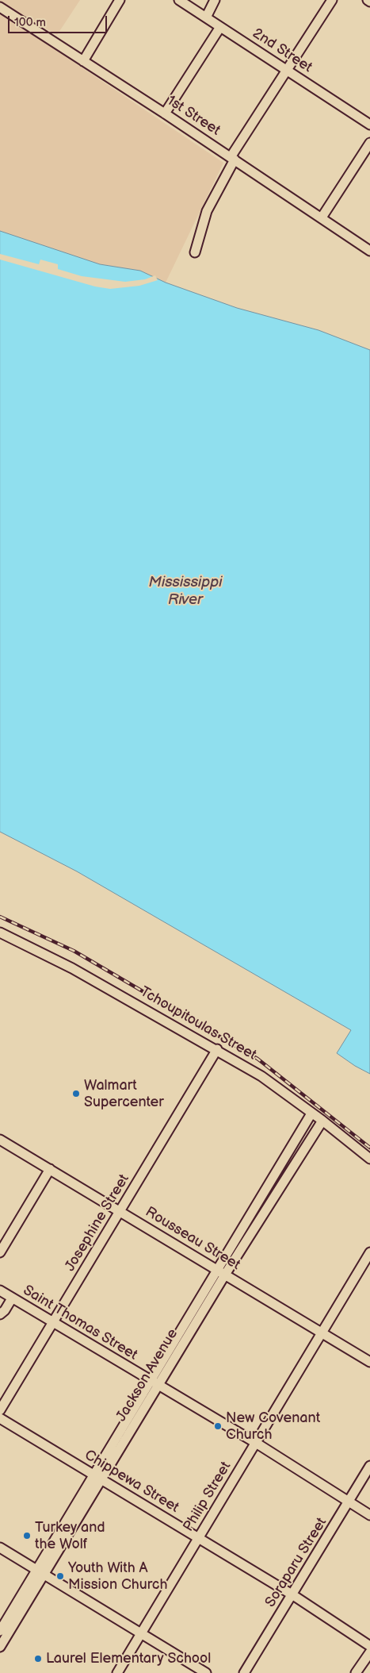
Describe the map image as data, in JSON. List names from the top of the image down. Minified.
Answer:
{"streets":{"street":["2nd Street","1st Street","Tchoupitoulas Street","Josephine Street","Rousseau Street","Saint Thomas Street","Jackson Avenue","Chippewa Street","Philip Street","Soraparu Street"]},"crossings":[["Tchoupitoulas Street","Josephine Street"],["Tchoupitoulas Street","Jackson Avenue"],["Josephine Street","Rousseau Street"],["Josephine Street","Saint Thomas Street"],["Rousseau Street","Jackson Avenue"],["Rousseau Street","Philip Street"],["Saint Thomas Street","Jackson Avenue"],["Saint Thomas Street","Philip Street"],["Saint Thomas Street","Soraparu Street"],["Jackson Avenue","Chippewa Street"],["Chippewa Street","Philip Street"],["Chippewa Street","Soraparu Street"]],"water":["Mississippi River"],"places":["Walmart Supercenter","New Covenant Church","Turkey and the Wolf","Youth With A Mission Church","Laurel Elementary School"],"scale_bar":"100 m"}
